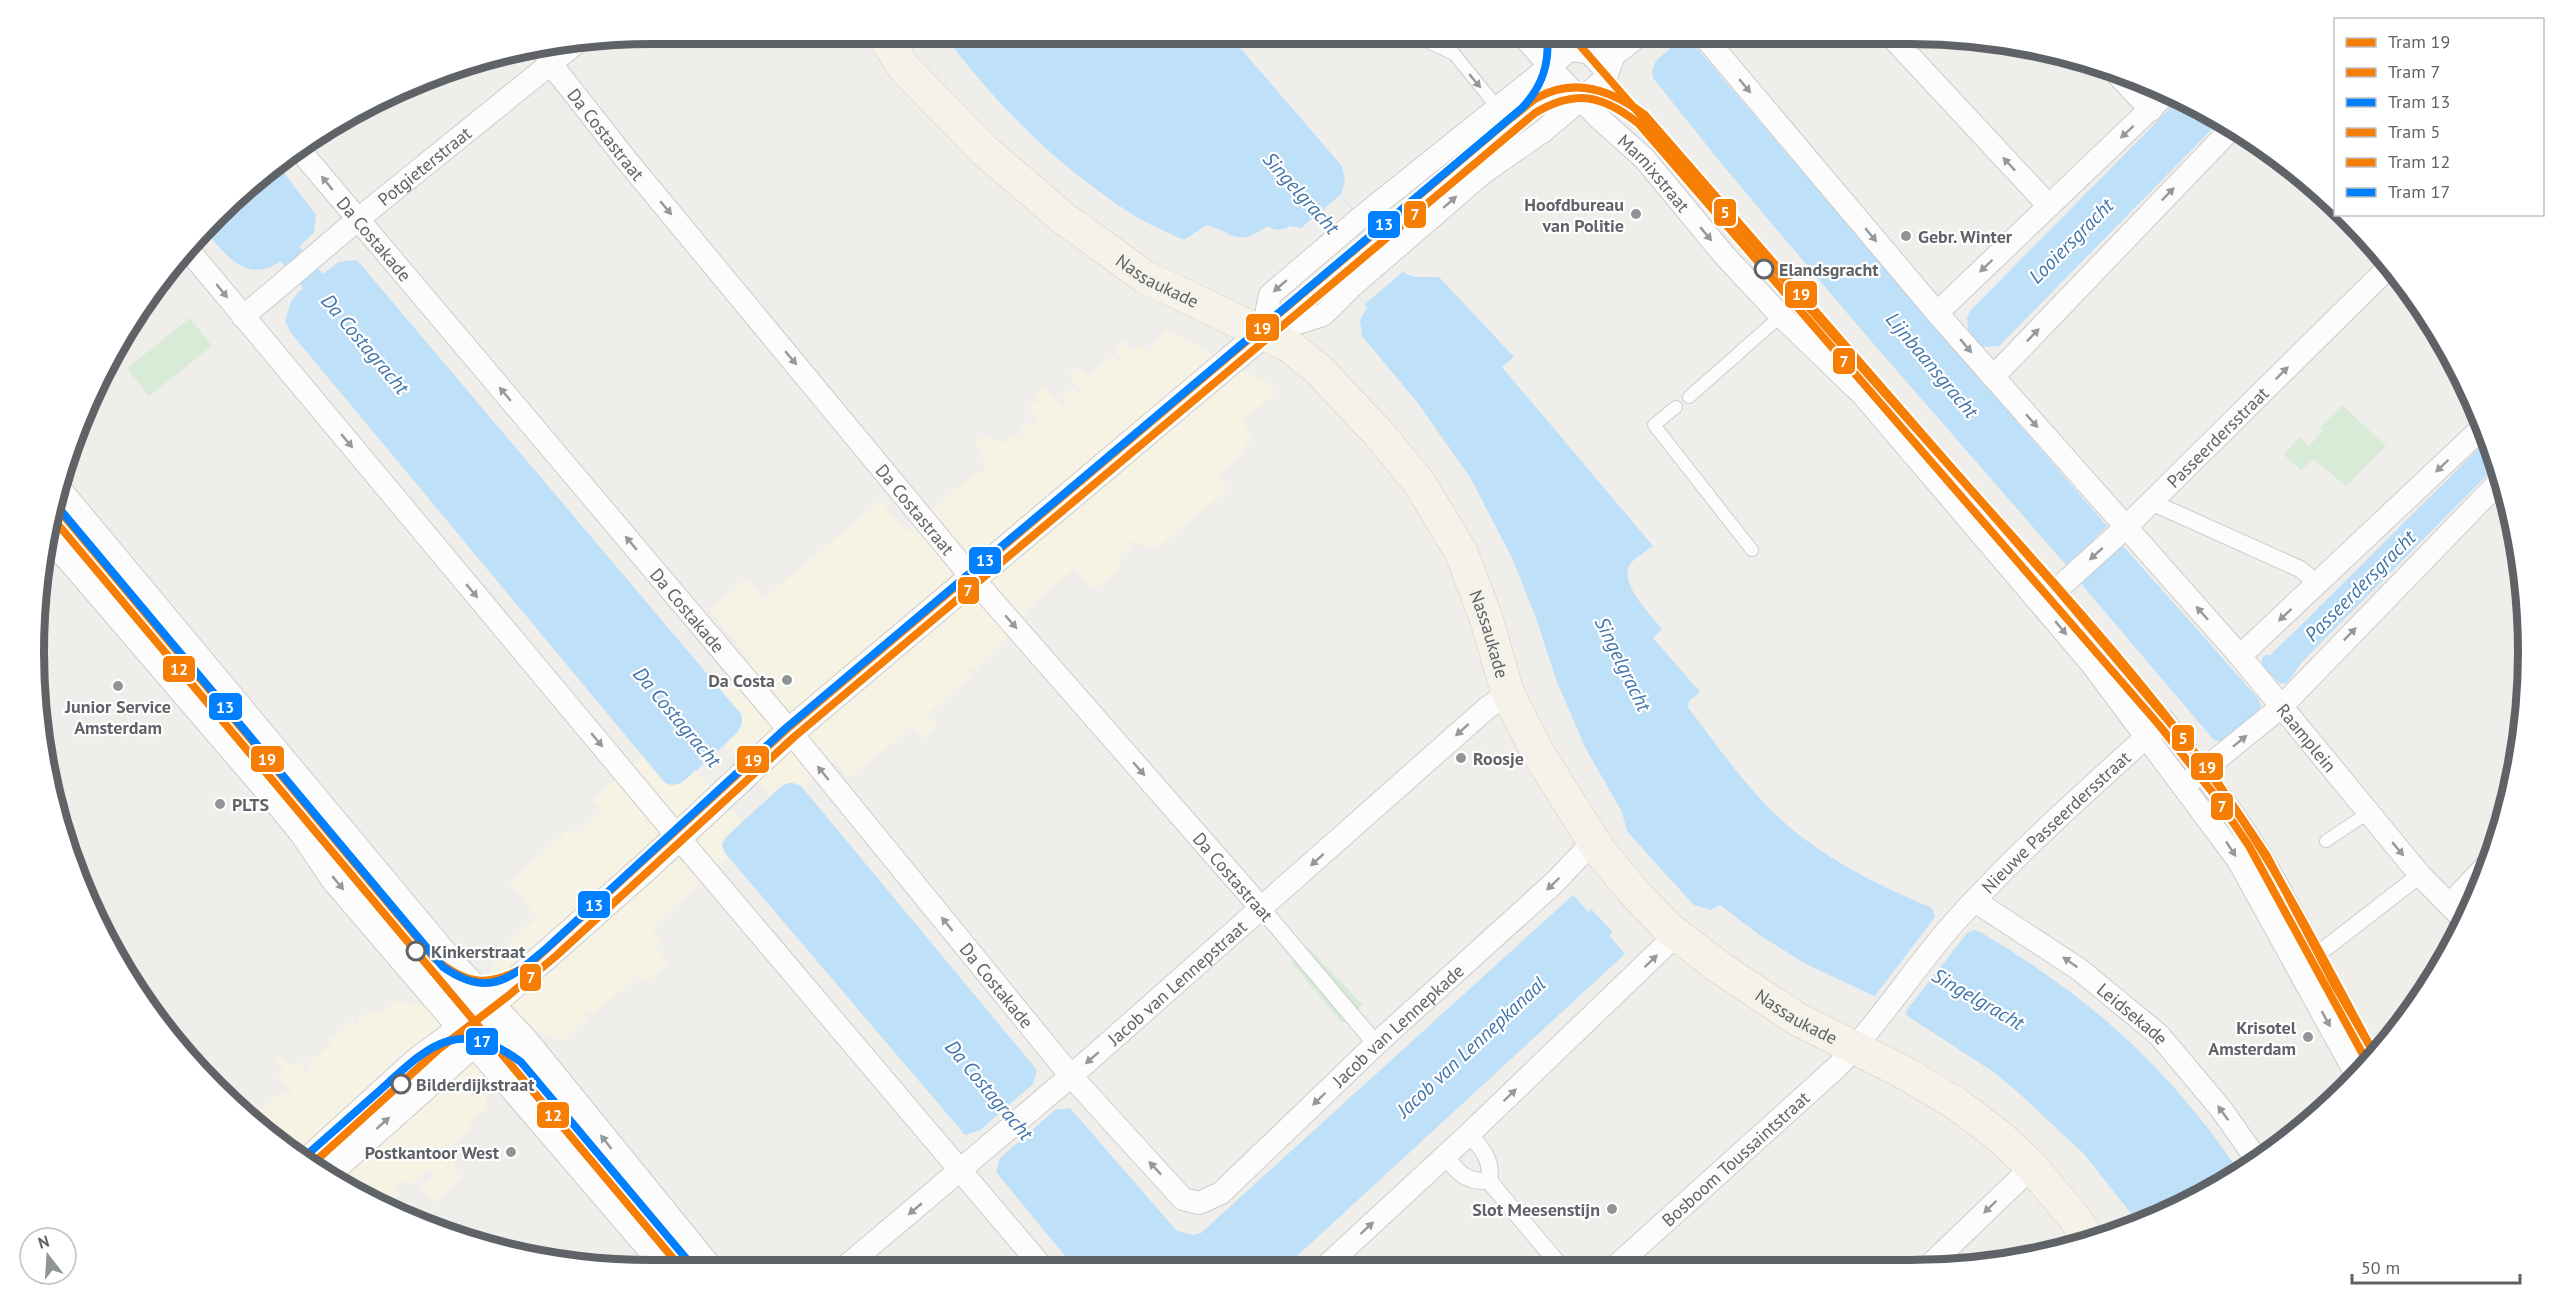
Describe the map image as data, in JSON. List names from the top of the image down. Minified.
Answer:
{"streets":{"main road":["Nassaukade"],"street":["Da Costastraat","Potgieterstraat","Marnixstraat","Da Costakade","Passeerdersstraat","Raamplein","Nieuwe Passeerdersstraat","Jacob van Lennepstraat","Leidsekade","Jacob van Lennepkade","Bosboom Toussaintstraat"]},"crossings":[["Da Costastraat","Potgieterstraat"],["Da Costastraat","Jacob van Lennepstraat"],["Da Costastraat","Jacob van Lennepkade"],["Potgieterstraat","Da Costakade"],["Marnixstraat","Passeerdersstraat"],["Marnixstraat","Raamplein"],["Marnixstraat","Nieuwe Passeerdersstraat"],["Da Costakade","Jacob van Lennepstraat"],["Da Costakade","Jacob van Lennepkade"],["Nassaukade","Jacob van Lennepstraat"],["Nassaukade","Jacob van Lennepkade"],["Nassaukade","Bosboom Toussaintstraat"],["Nieuwe Passeerdersstraat","Leidsekade"],["Nieuwe Passeerdersstraat","Bosboom Toussaintstraat"]],"one_way":["Da Costastraat","Jacob van Lennepstraat","Leidsekade"],"water":["Singelgracht","Looiersgracht","Da Costagracht","Lijnbaansgracht","Passeerdersgracht","Jacob van Lennepkanaal"],"places":["Hoofdbureau van Politie","Gebr. Winter","Elandsgracht","Da Costa","Junior Service Amsterdam","Roosje","PLTS","Kinkerstraat","Krisotel Amsterdam","Bilderdijkstraat","Postkantoor West","Slot Meesenstijn"],"lines":["tram line 13","tram line 5","tram line 19","tram line 7","tram line 12","tram line 17"],"legend":["Tram 19","Tram 7","Tram 13","Tram 5","Tram 12","Tram 17"],"scale_bar":"50 m","north":"top"}
